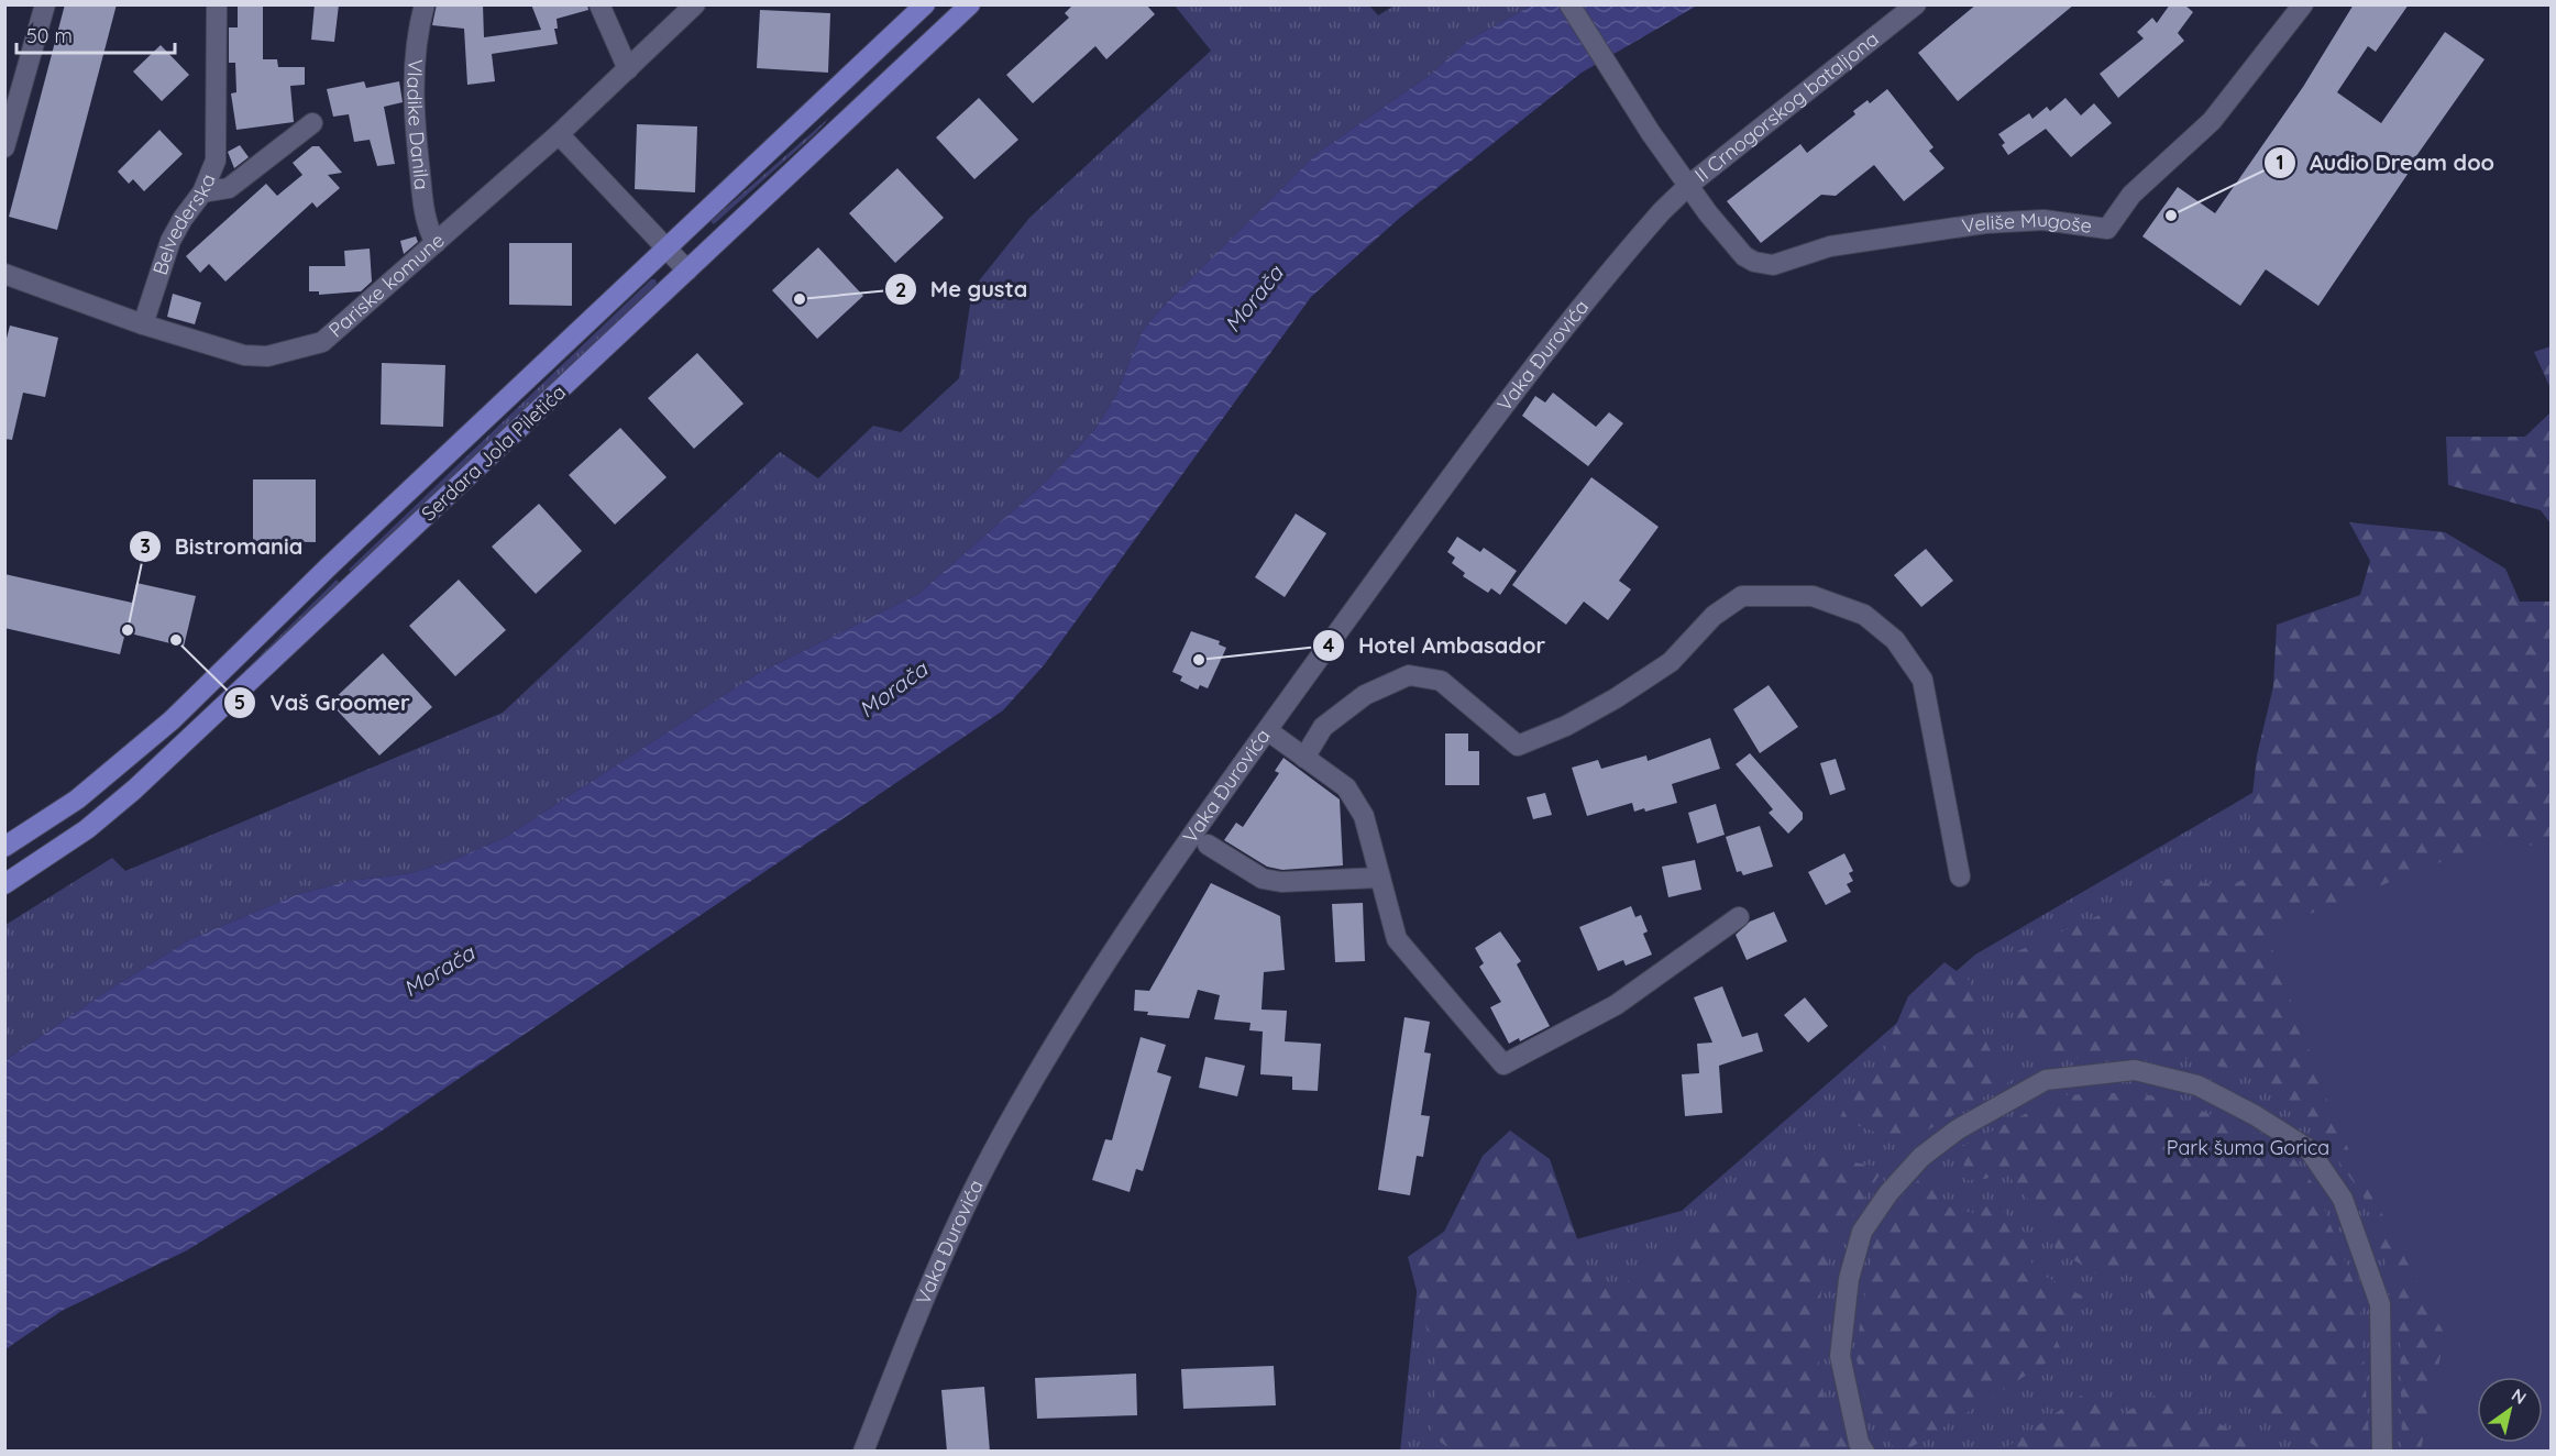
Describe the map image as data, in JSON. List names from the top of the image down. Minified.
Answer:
{"streets":{"main road":["Serdara Jola Piletića"],"street":["II Crnogorskog bataljona","Vladike Danila","Belvederska","Veliše Mugoše","Pariske komune","Vaka Đurovića"]},"crossings":[["II Crnogorskog bataljona","Veliše Mugoše"],["II Crnogorskog bataljona","Vaka Đurovića"],["Vladike Danila","Pariske komune"],["Belvederska","Pariske komune"],["Veliše Mugoše","Vaka Đurovića"]],"water":["Morača"],"parks":["Park šuma Gorica"],"places":["Audio Dream doo","Me gusta","Bistromania","Vaš Groomer","Hotel Ambasador"],"scale_bar":"50 m","north":"top right"}
